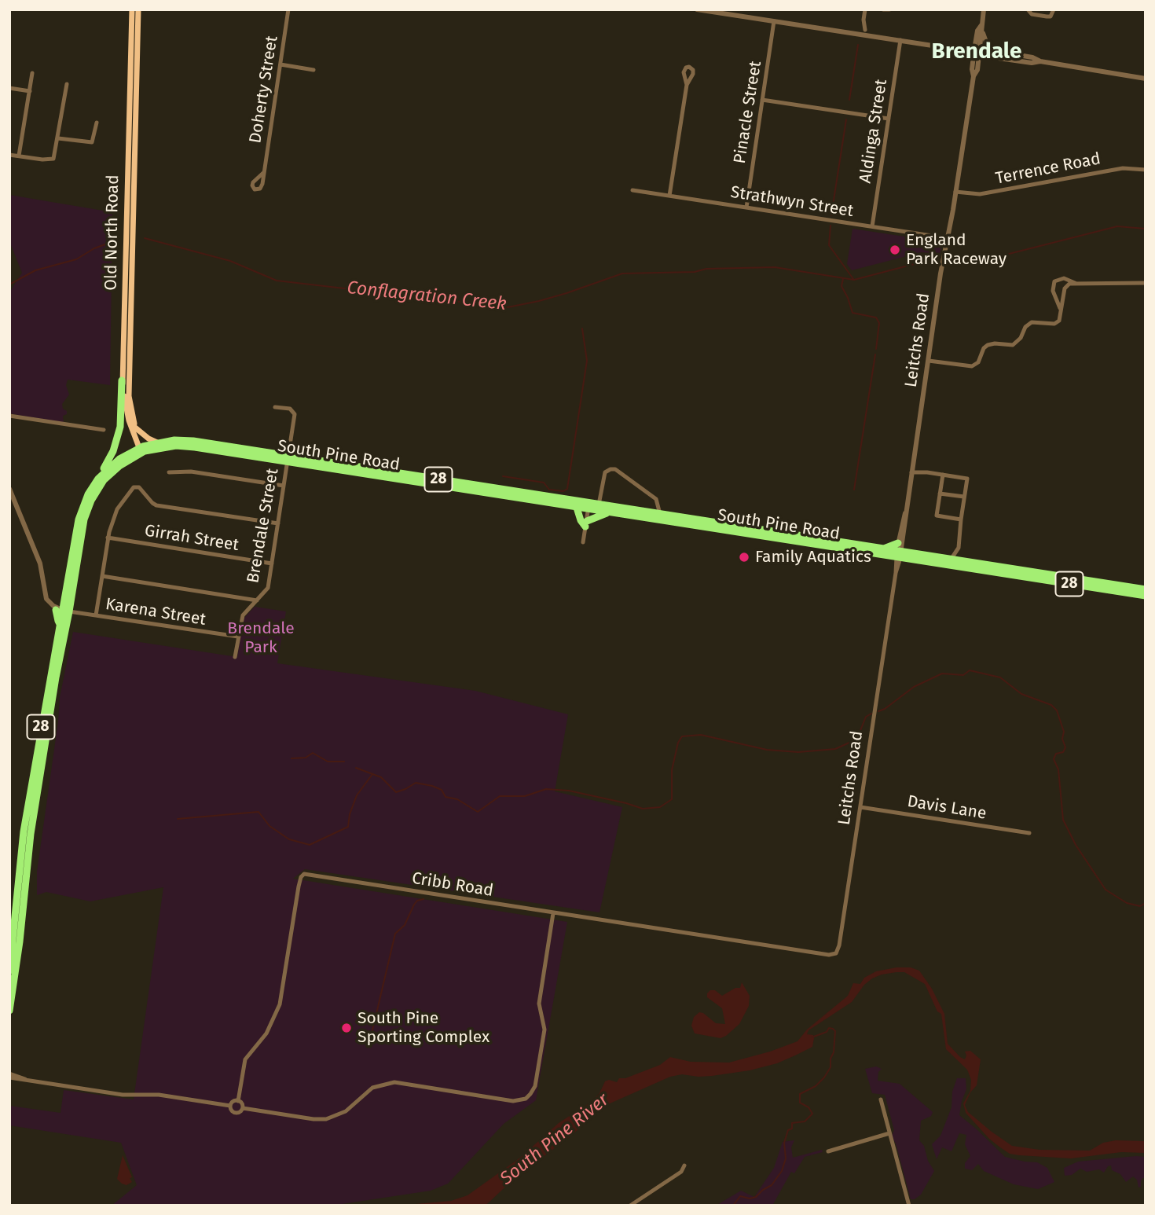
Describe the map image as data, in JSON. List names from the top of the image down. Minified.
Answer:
{"streets":{"highway":["South Pine Road","28"],"main road":["Old North Road"],"street":["Doherty Street","Pinacle Street","Aldinga Street","Terrence Road","Strathwyn Street","Leitchs Road","Brendale Street","Girrah Street","Karena Street","Davis Lane","Cribb Road"]},"crossings":[["Pinacle Street","Strathwyn Street"],["Aldinga Street","Strathwyn Street"],["Terrence Road","Leitchs Road"],["Strathwyn Street","Leitchs Road"],["Old North Road","South Pine Road"],["Leitchs Road","South Pine Road"],["Leitchs Road","Davis Lane"],["Leitchs Road","Cribb Road"],["South Pine Road","28"],["South Pine Road","Brendale Street"],["South Pine Road","Karena Street"],["28","Karena Street"],["Brendale Street","Girrah Street"],["Brendale Street","Karena Street"]],"districts":["Brendale"],"water":["Conflagration Creek","South Pine River"],"parks":["Brendale Park"],"places":["England Park Raceway","Family Aquatics","South Pine Sporting Complex"]}
